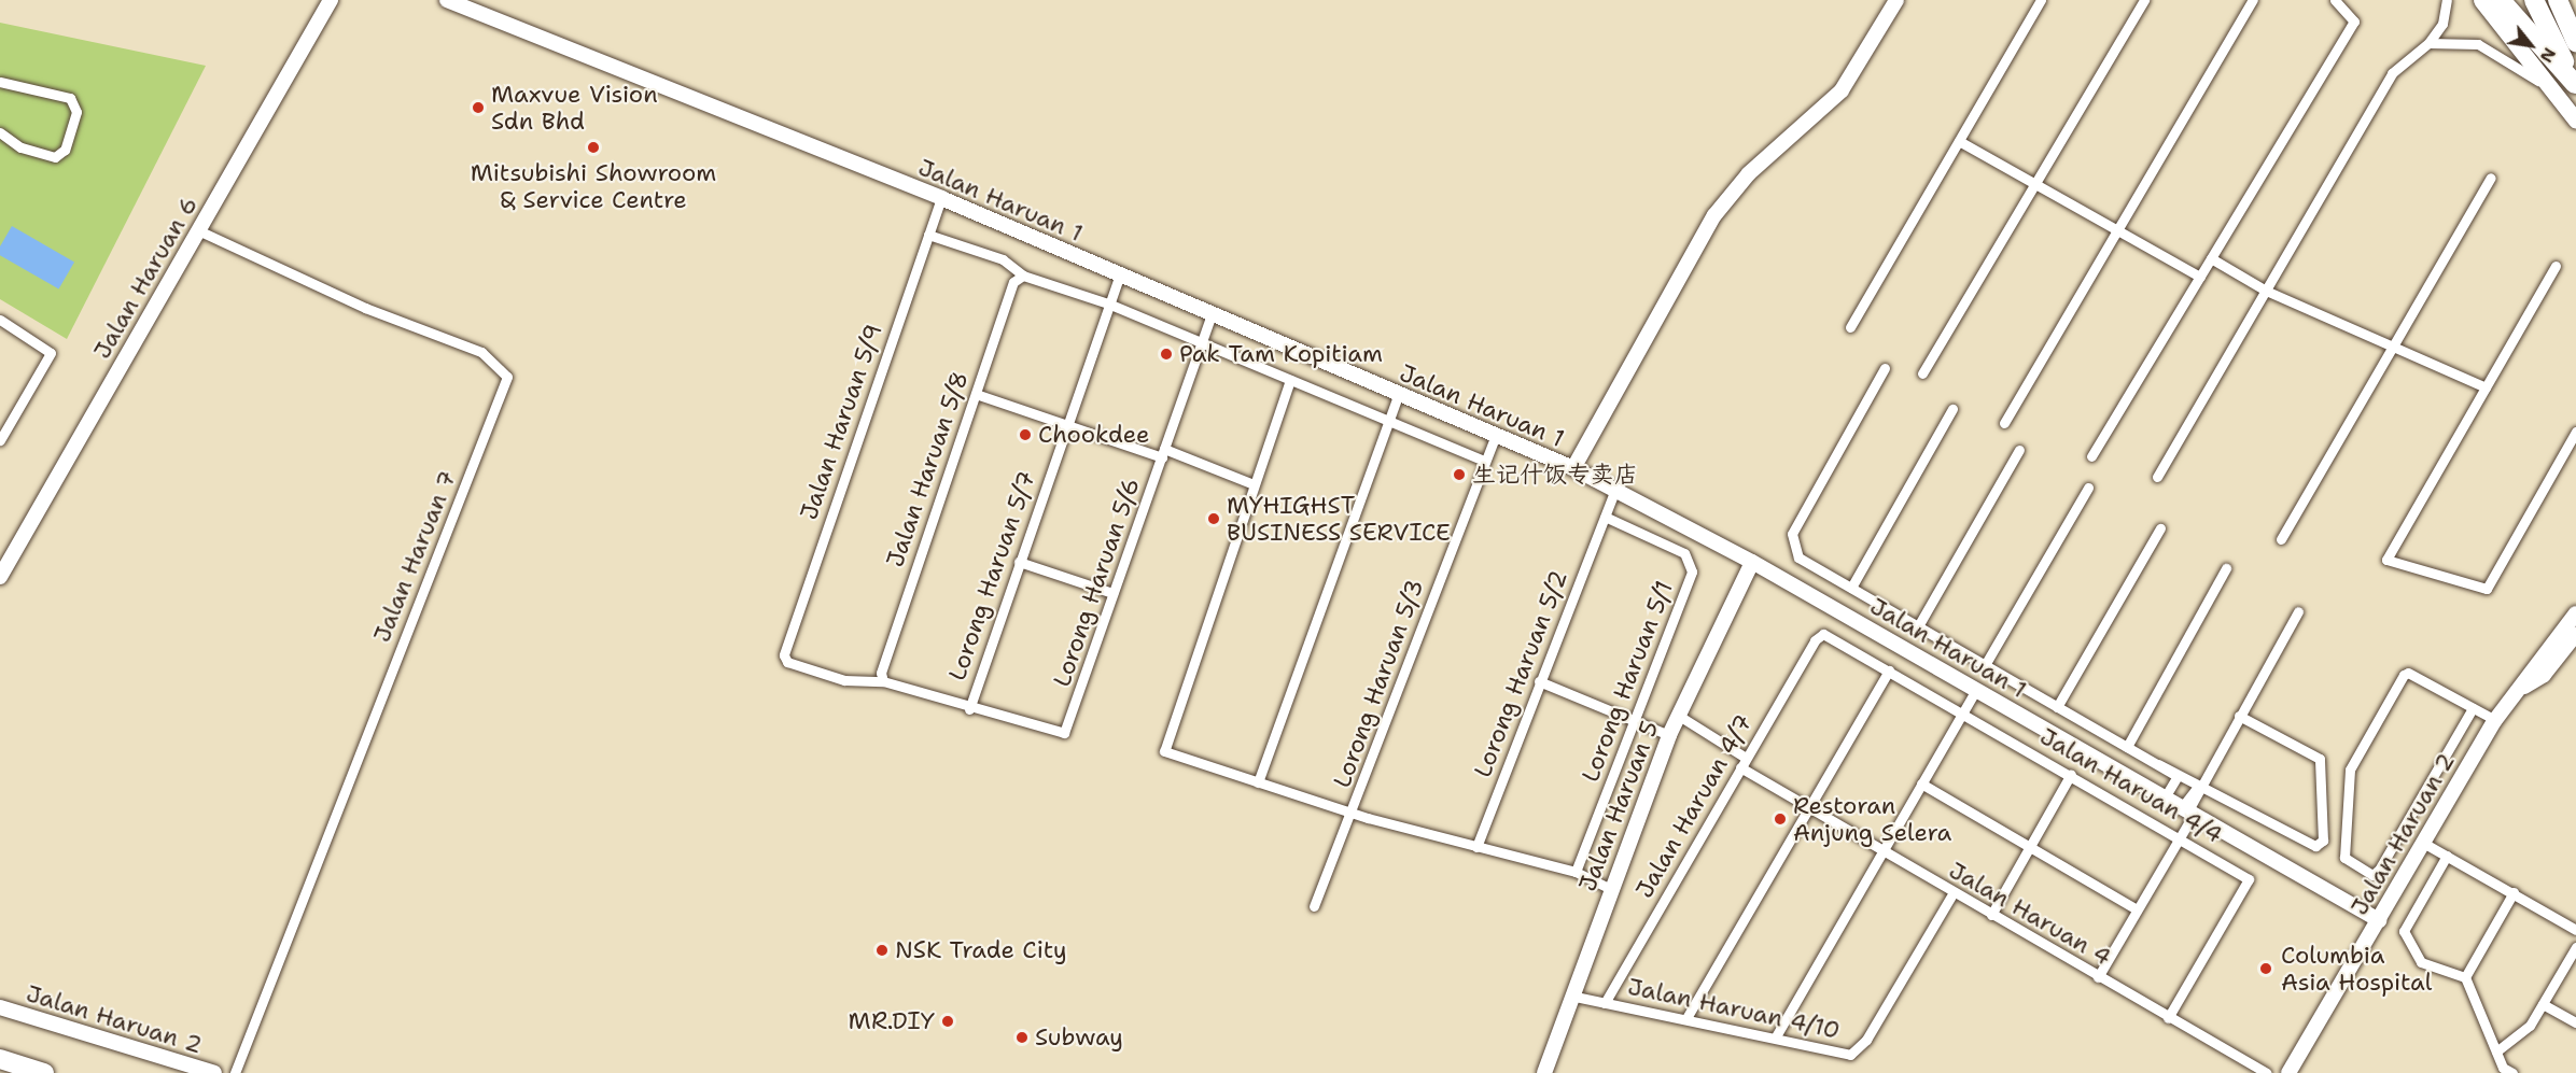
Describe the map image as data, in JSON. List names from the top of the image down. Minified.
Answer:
{"streets":{"main road":["Jalan Haruan 1","Jalan Haruan 6","Jalan Haruan 5","Jalan Haruan 2"],"street":["Jalan Haruan 5/9","Jalan Haruan 5/8","Jalan Haruan 7","Lorong Haruan 5/7","Lorong Haruan 5/6","Lorong Haruan 5/2","Lorong Haruan 5/1","Lorong Haruan 5/3","Jalan Haruan 4/4","Jalan Haruan 4/7","Jalan Haruan 4","Jalan Haruan 4/10"]},"crossings":[["Jalan Haruan 1","Jalan Haruan 5/9"],["Jalan Haruan 1","Lorong Haruan 5/7"],["Jalan Haruan 1","Lorong Haruan 5/6"],["Jalan Haruan 1","Lorong Haruan 5/2"],["Jalan Haruan 1","Lorong Haruan 5/3"],["Jalan Haruan 1","Jalan Haruan 5"],["Jalan Haruan 1","Jalan Haruan 2"],["Jalan Haruan 6","Jalan Haruan 7"],["Jalan Haruan 5/9","Jalan Haruan 5/8"],["Lorong Haruan 5/7","Lorong Haruan 5/6"],["Lorong Haruan 5/2","Lorong Haruan 5/1"],["Jalan Haruan 4/4","Jalan Haruan 4/7"],["Jalan Haruan 4/4","Jalan Haruan 4"],["Jalan Haruan 5","Jalan Haruan 4"],["Jalan Haruan 5","Jalan Haruan 4/10"],["Jalan Haruan 4/7","Jalan Haruan 4"],["Jalan Haruan 4/7","Jalan Haruan 4/10"],["Jalan Haruan 4","Jalan Haruan 4/10"]],"places":["Maxvue Vision Sdn Bhd","Mitsubishi Showroom & Service Centre","Pak Tam Kopitiam","Chookdee","生记什饭专卖店","MYHIGHST BUSINESS SERVICE","Restoran Anjung Selera","NSK Trade City","Columbia Asia Hospital","MR.DIY","Subway"],"north":"bottom right"}
